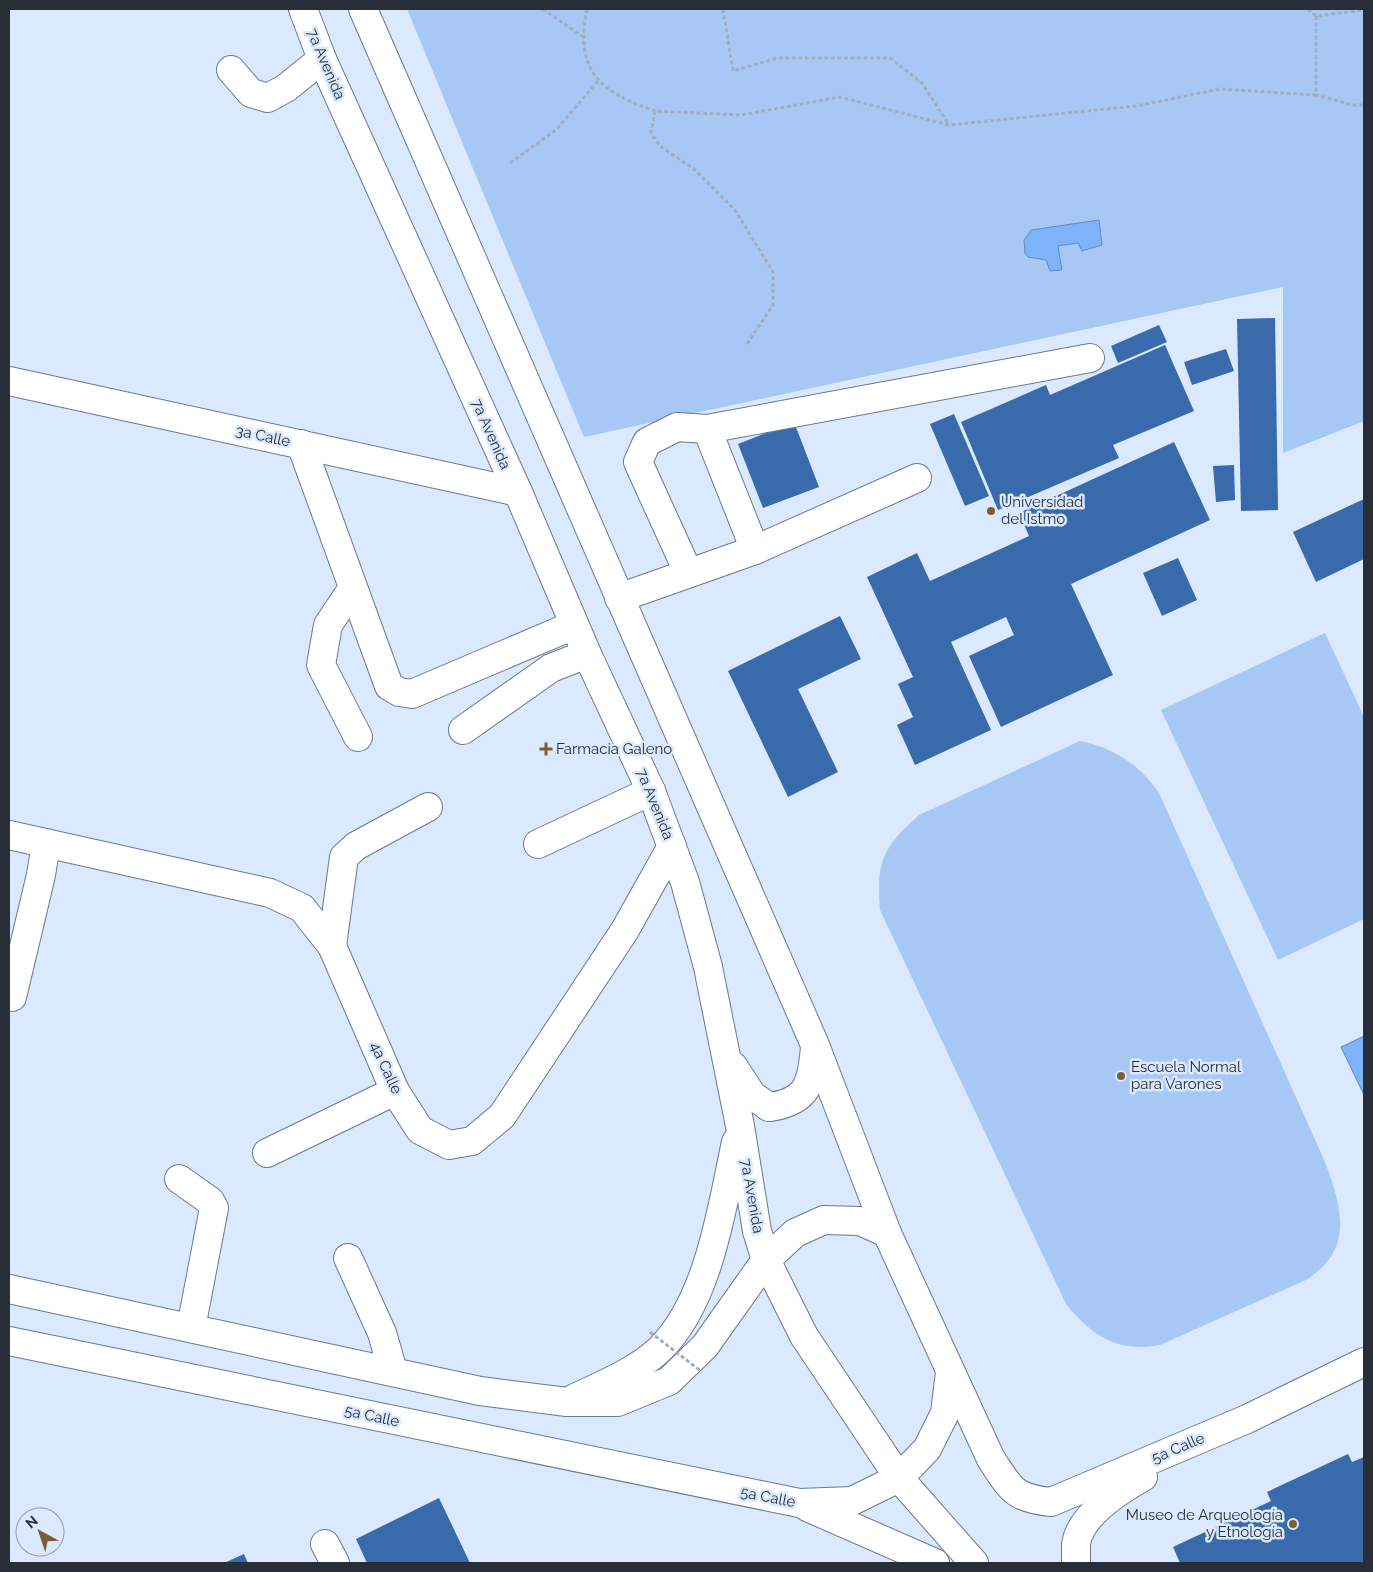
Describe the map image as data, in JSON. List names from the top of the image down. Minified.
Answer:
{"streets":{"main road":["7a Avenida","3a Calle","4a Calle","5a Calle"]},"crossings":[["7a Avenida","3a Calle"],["7a Avenida","4a Calle"],["7a Avenida","5a Calle"]],"places":{"other":["Universidad del Istmo","Escuela Normal para Varones","Museo de Arqueología y Etnología"],"health":["Farmacia Galeno"]},"north":"top left"}
